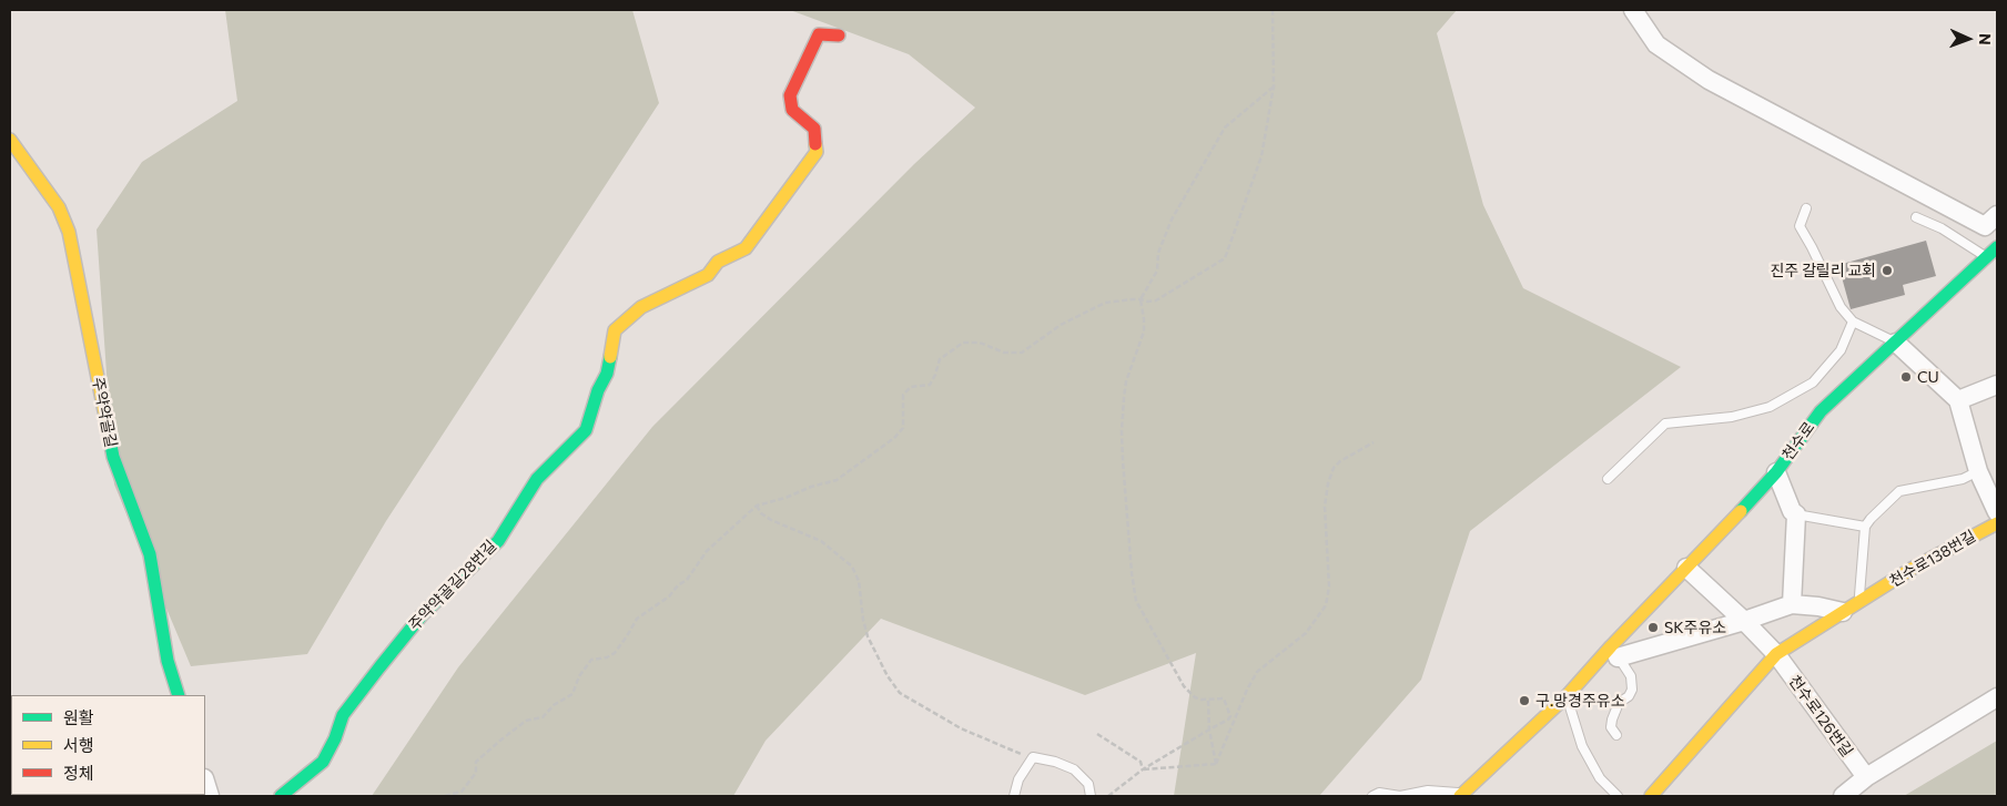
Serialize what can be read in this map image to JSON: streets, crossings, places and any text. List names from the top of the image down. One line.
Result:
{"streets":{"street":["주약약골길","천수로","천수로138번길","주약약골길28번길","천수로126번길"]},"crossings":[["천수로","천수로126번길"]],"places":["진주 갈릴리 교회","CU","SK주유소","구.망경주유소"],"legend":["원활","서행","정체"],"north":"right"}
